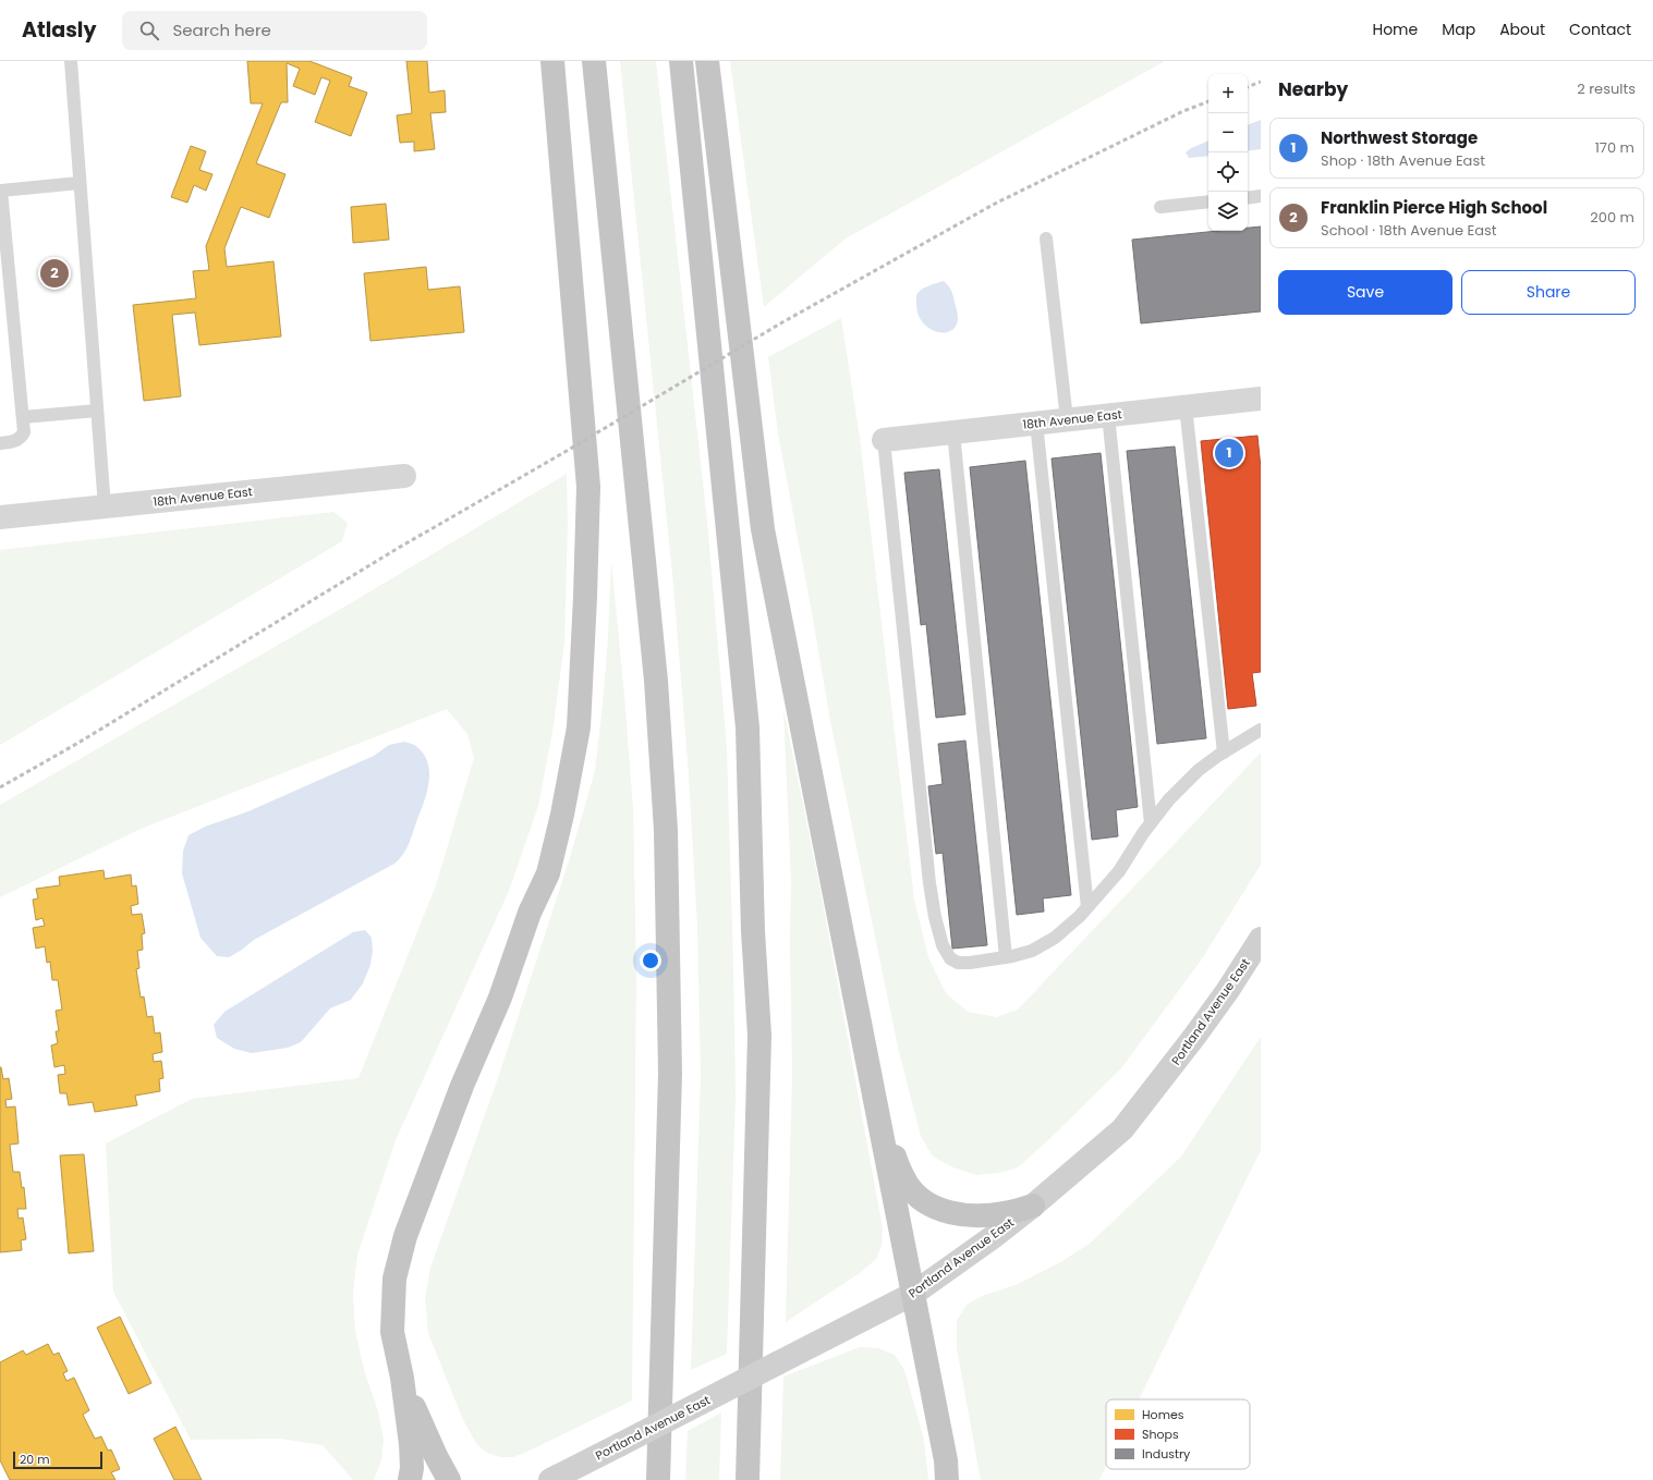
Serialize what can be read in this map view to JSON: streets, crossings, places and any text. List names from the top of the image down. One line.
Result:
{"streets":{"main road":["Portland Avenue East"],"street":["18th Avenue East"]},"legend":["Homes","Shops","Industry"],"scale_bar":"20 m","page":{"header":"Atlasly","search":"Search here","nav":["Home","Map","About","Contact"],"heading":["Nearby","2 results"],"map_buttons":["+","−"],"list":[{"mark":"1","name":"Northwest Storage","note":"Shop · 18th Avenue East","value":"170 m"},{"mark":"2","name":"Franklin Pierce High School","note":"School · 18th Avenue East","value":"200 m"}],"pins":["2","1"],"buttons":["Save","Share"],"scale":"20 m"}}
